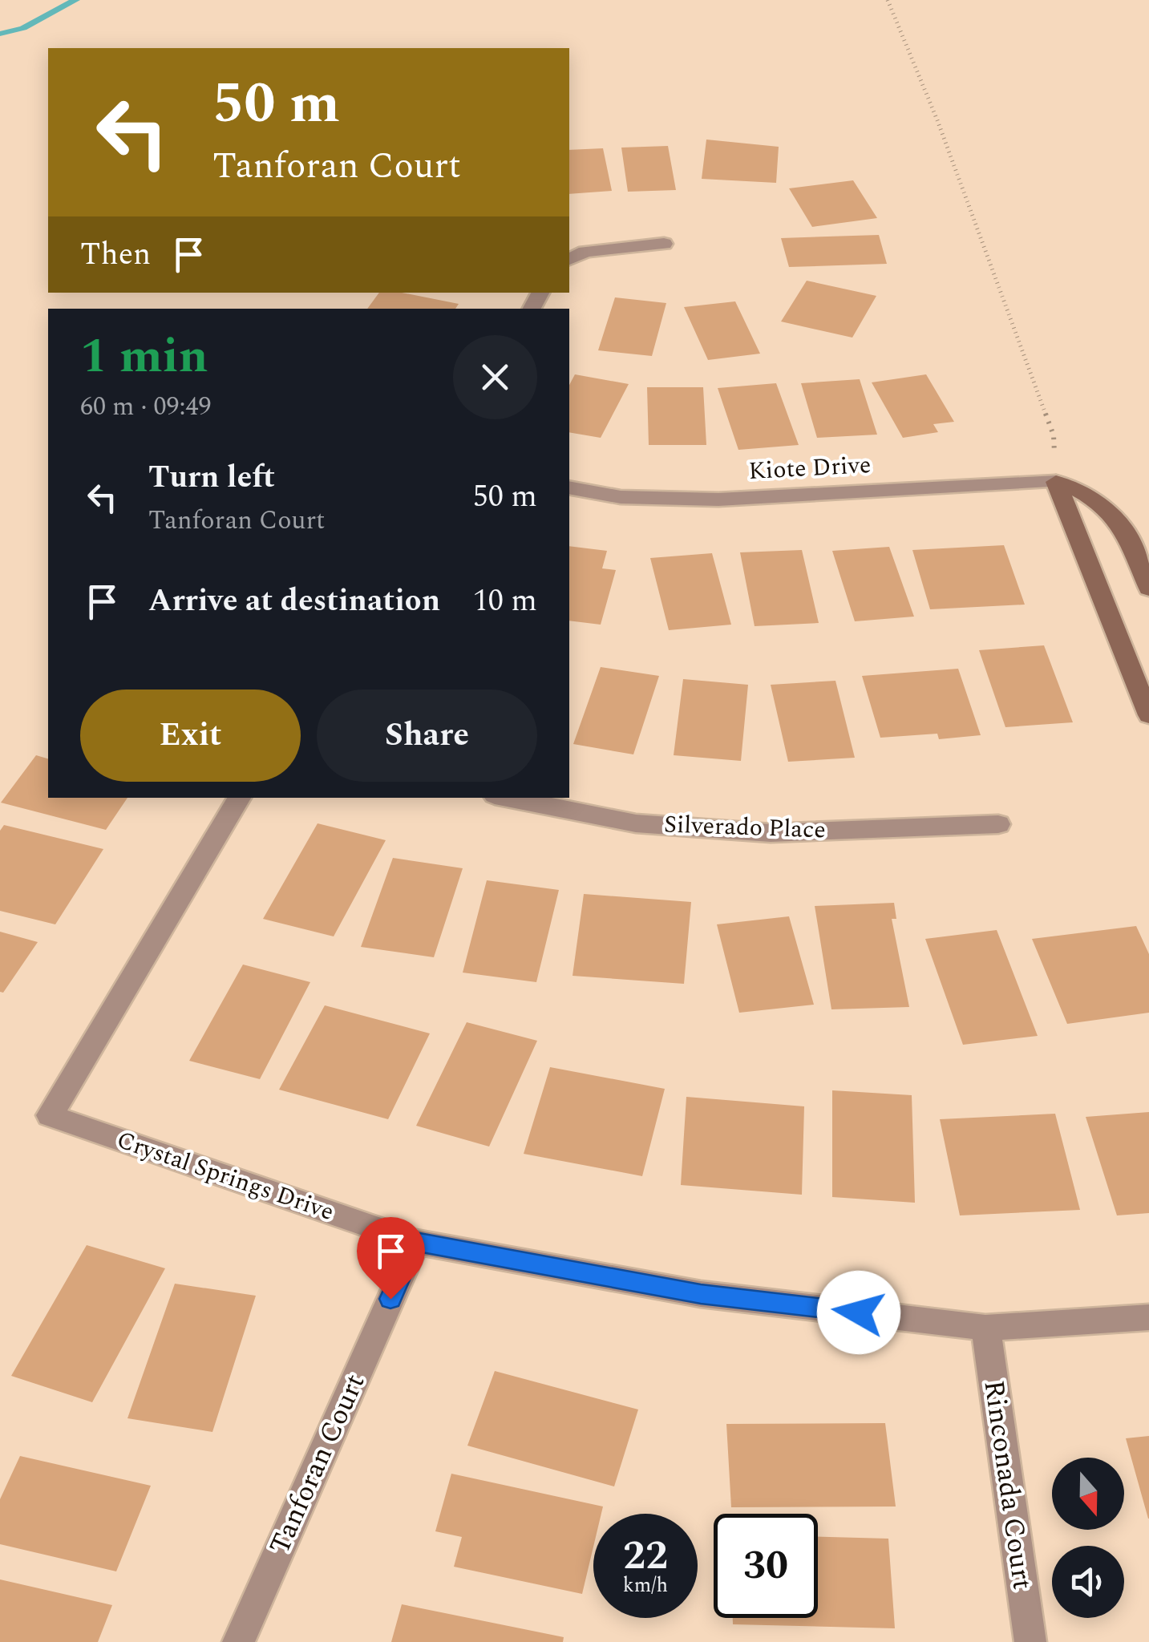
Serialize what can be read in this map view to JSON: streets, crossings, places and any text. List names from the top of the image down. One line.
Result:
{"streets":{"street":["Kiote Drive","Silverado Place","Crystal Springs Drive","Tanforan Court","Rinconada Court"]},"crossings":[["Crystal Springs Drive","Tanforan Court"],["Crystal Springs Drive","Rinconada Court"]],"north":"bottom","page":{"turn":["50 m","Tanforan Court"],"then":"Then","heading":["1 min","60 m · 09:49"],"list":[{"name":"Turn left","note":"Tanforan Court","value":"50 m"},{"name":"Arrive at destination","value":"10 m"}],"buttons":["Exit","Share"],"speed":"22 km/h","limit":"30"}}
